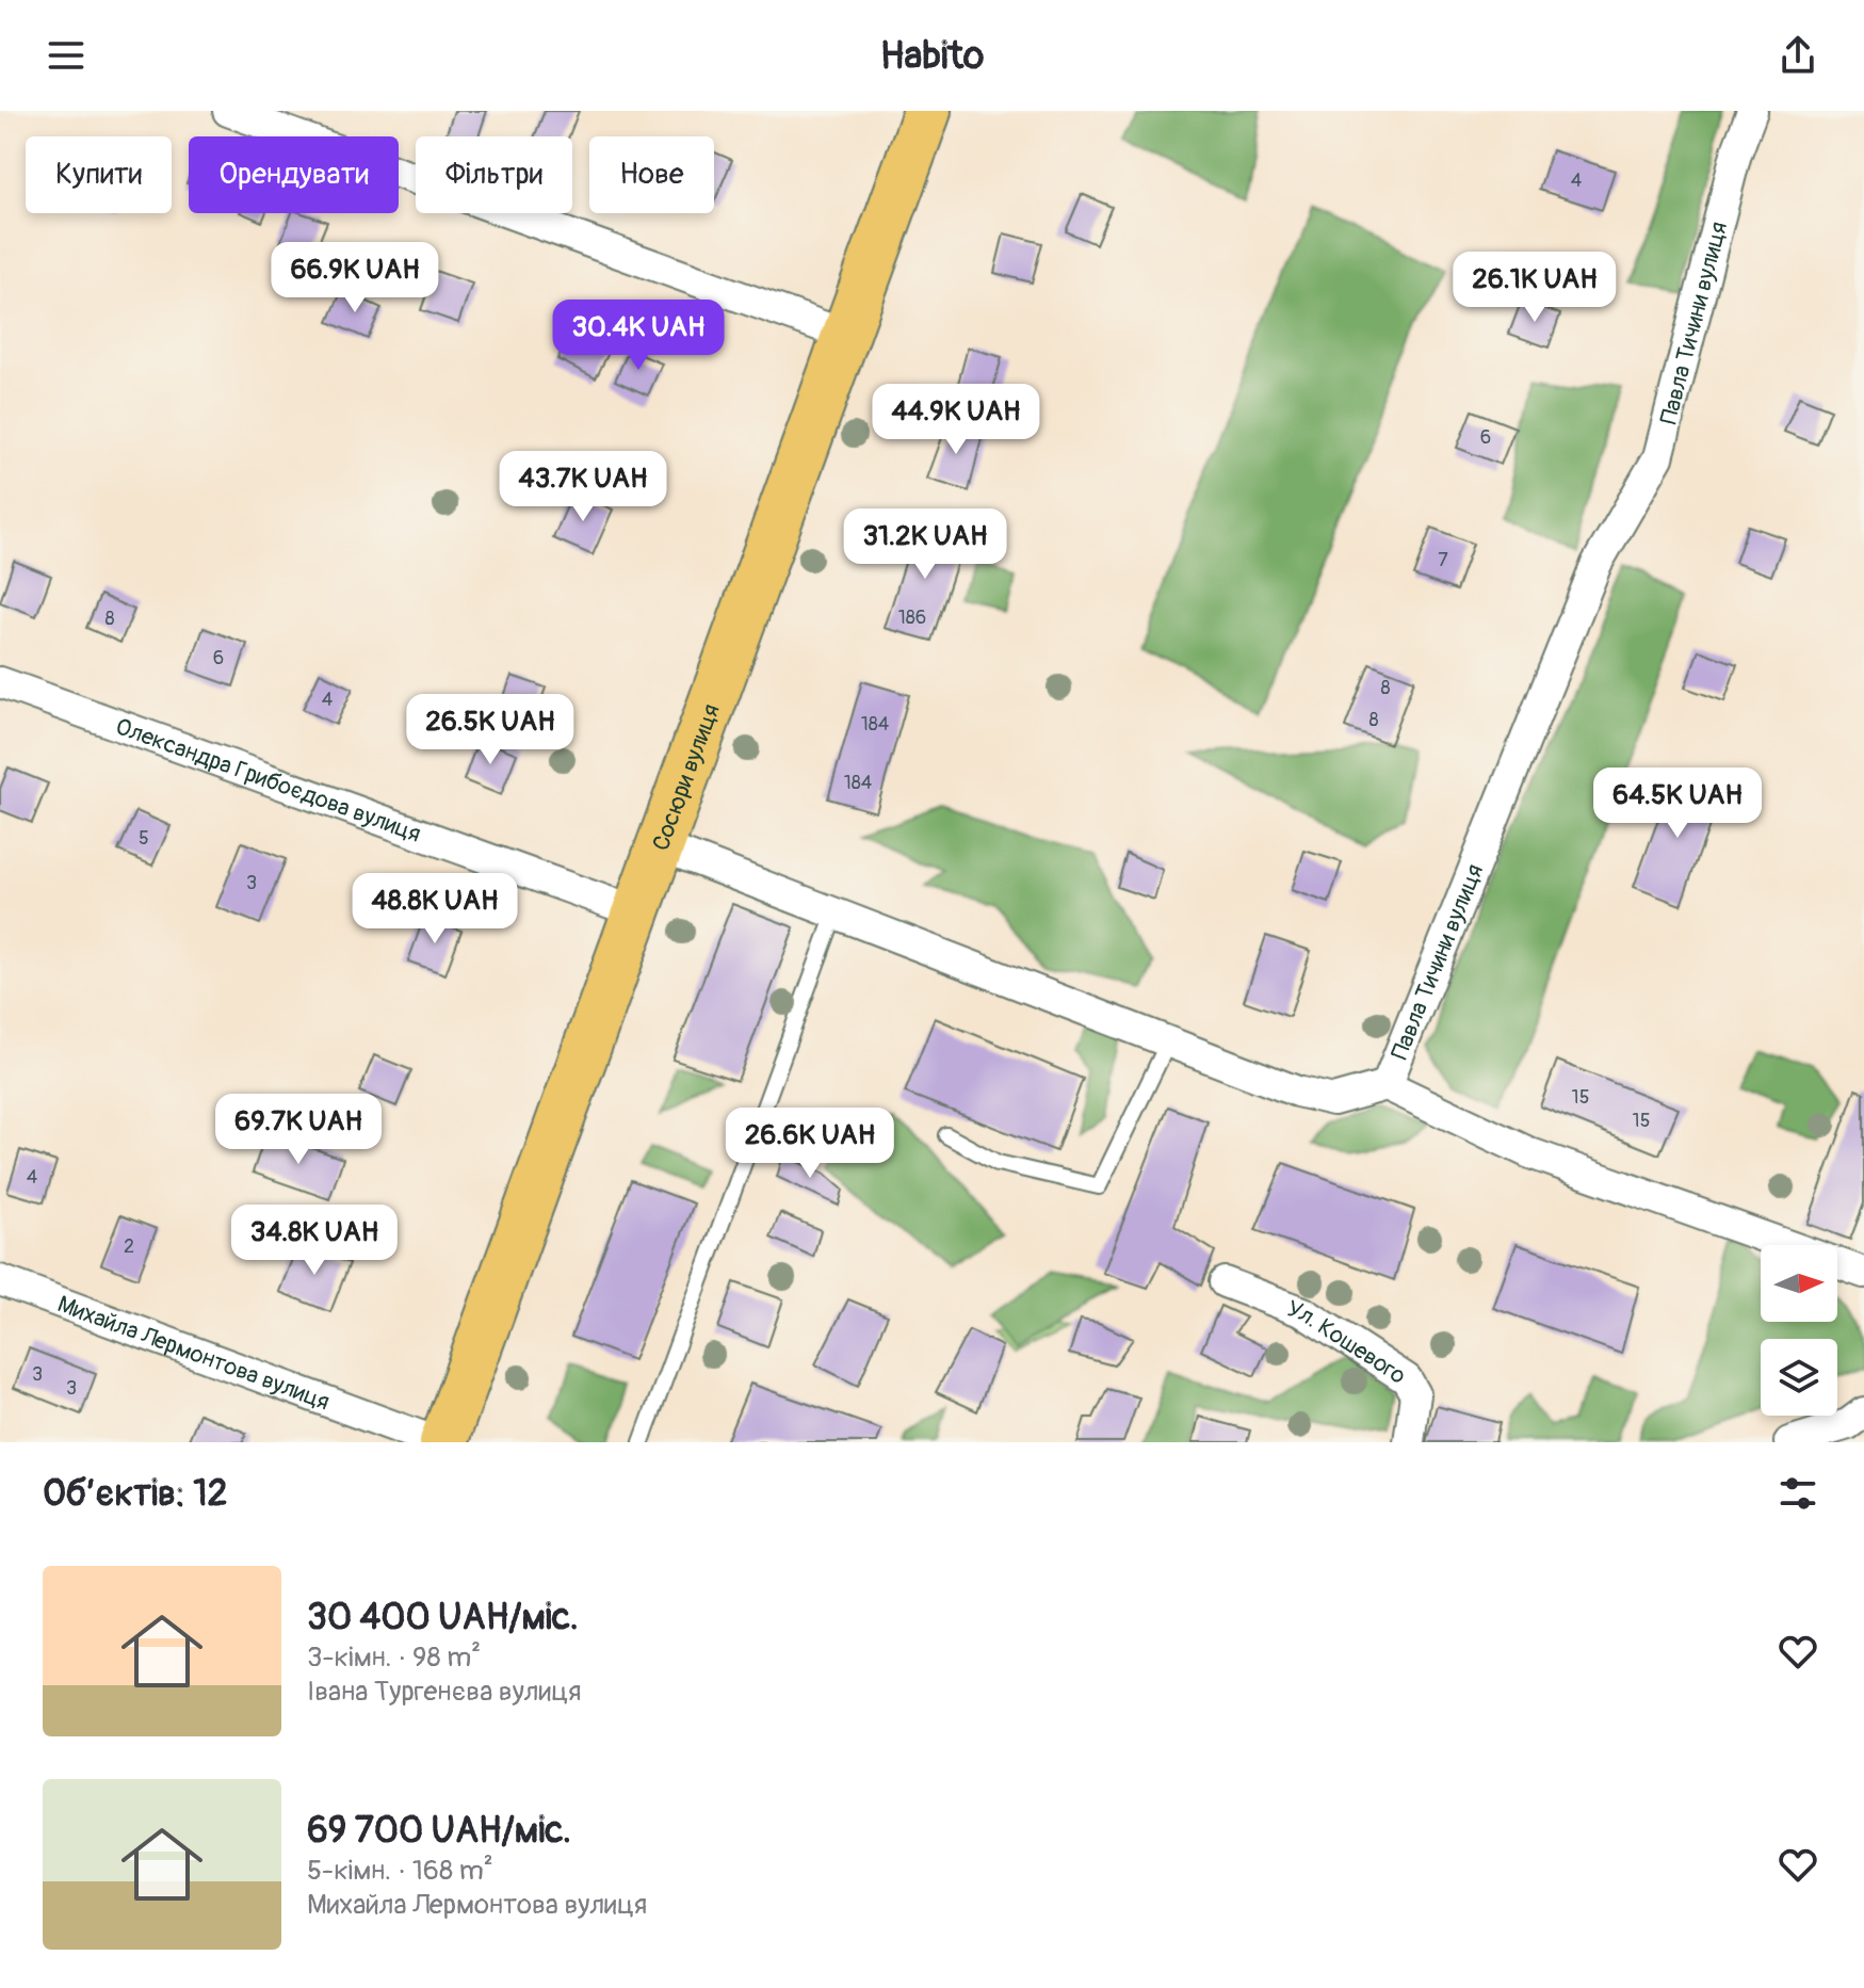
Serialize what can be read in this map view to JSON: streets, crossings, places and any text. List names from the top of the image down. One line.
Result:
{"streets":{"main road":["Сосюри вулиця"],"street":["Павла Тичини вулиця","Олександра Грибоєдова вулиця","Ул. Кошевого","Михайла Лермонтова вулиця"]},"crossings":[["Павла Тичини вулиця","Сосюри вулиця"],["Сосюри вулиця","Олександра Грибоєдова вулиця"]],"house_numbers":["4","6","7","186","8","6","8","4","8","184","184","5","3","15","15","4","2","3","3"],"north":"right","page":{"header":"Habito","chip":["Купити","Орендувати","Фільтри","Нове"],"price":["66.9K UAH","26.1K UAH","30.4K UAH","44.9K UAH","43.7K UAH","31.2K UAH","26.5K UAH","64.5K UAH","48.8K UAH","69.7K UAH","26.6K UAH","34.8K UAH"],"heading":"Об’єктів: 12","list":[{"name":"30 400 UAH/міс.","note":"3-кімн. · 98 m² · Івана Тургенєва вулиця"},{"name":"69 700 UAH/міс.","note":"5-кімн. · 168 m² · Михайла Лермонтова вулиця"}]}}
